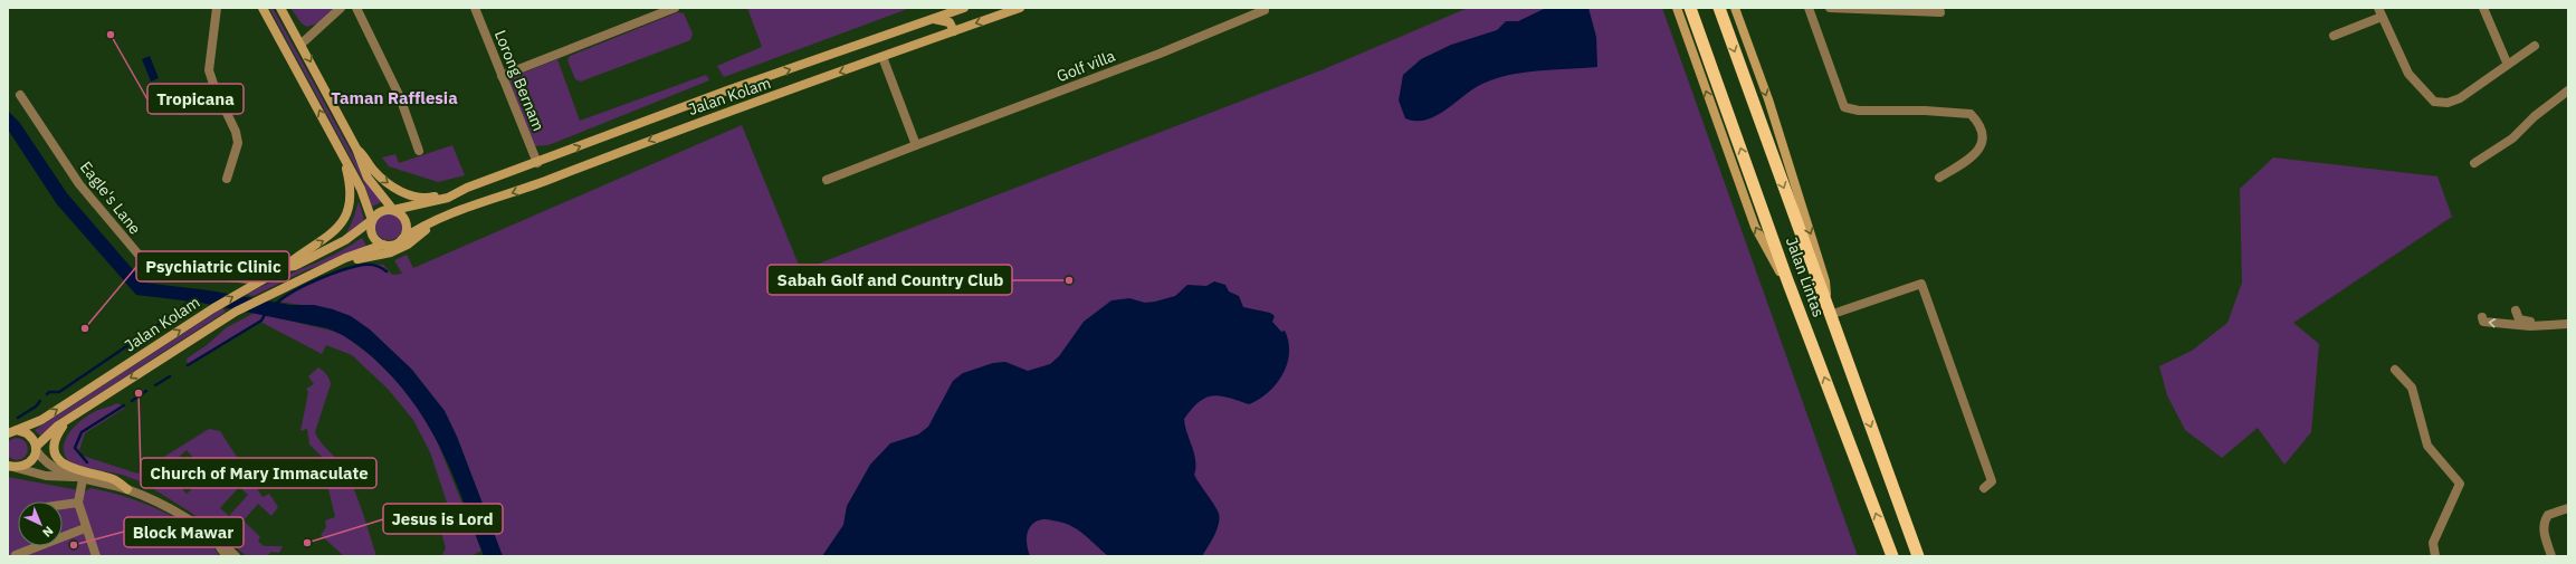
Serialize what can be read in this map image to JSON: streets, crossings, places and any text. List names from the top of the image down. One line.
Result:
{"streets":{"highway":["Jalan Lintas"],"main road":["Jalan Kolam"],"street":["Golf villa","Lorong Bernam","Eagle's Lane"]},"crossings":[["Lorong Bernam","Jalan Kolam"],["Jalan Kolam","Eagle's Lane"]],"districts":["Taman Rafflesia"],"places":["Tropicana","Sabah Golf and Country Club","Psychiatric Clinic","Church of Mary Immaculate","Jesus is Lord","Block Mawar"],"north":"bottom right"}
